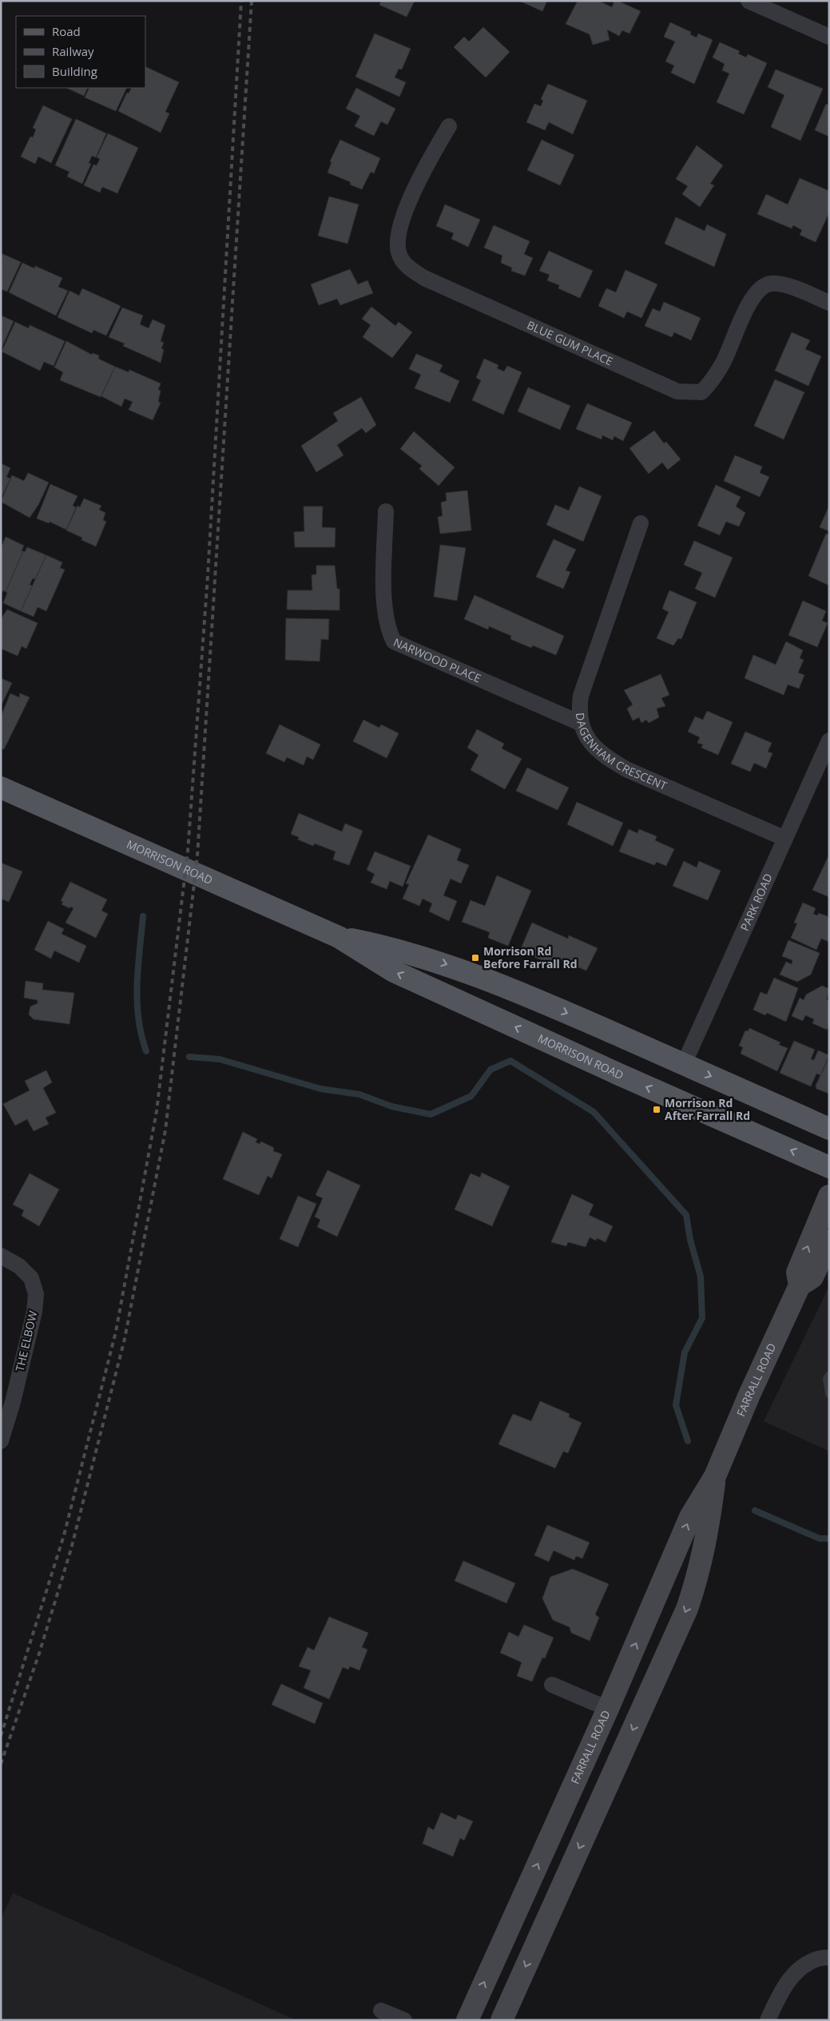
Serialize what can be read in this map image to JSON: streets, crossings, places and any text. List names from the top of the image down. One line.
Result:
{"streets":{"main road":["MORRISON ROAD","FARRALL ROAD"],"street":["BLUE GUM PLACE","NARWOOD PLACE","DAGENHAM CRESCENT","PARK ROAD","THE ELBOW"]},"crossings":[["NARWOOD PLACE","DAGENHAM CRESCENT"],["DAGENHAM CRESCENT","PARK ROAD"],["MORRISON ROAD","PARK ROAD"]],"places":{"transit":["Morrison Rd Before Farrall Rd","Morrison Rd After Farrall Rd"]},"legend":["Road","Railway","Building"]}
